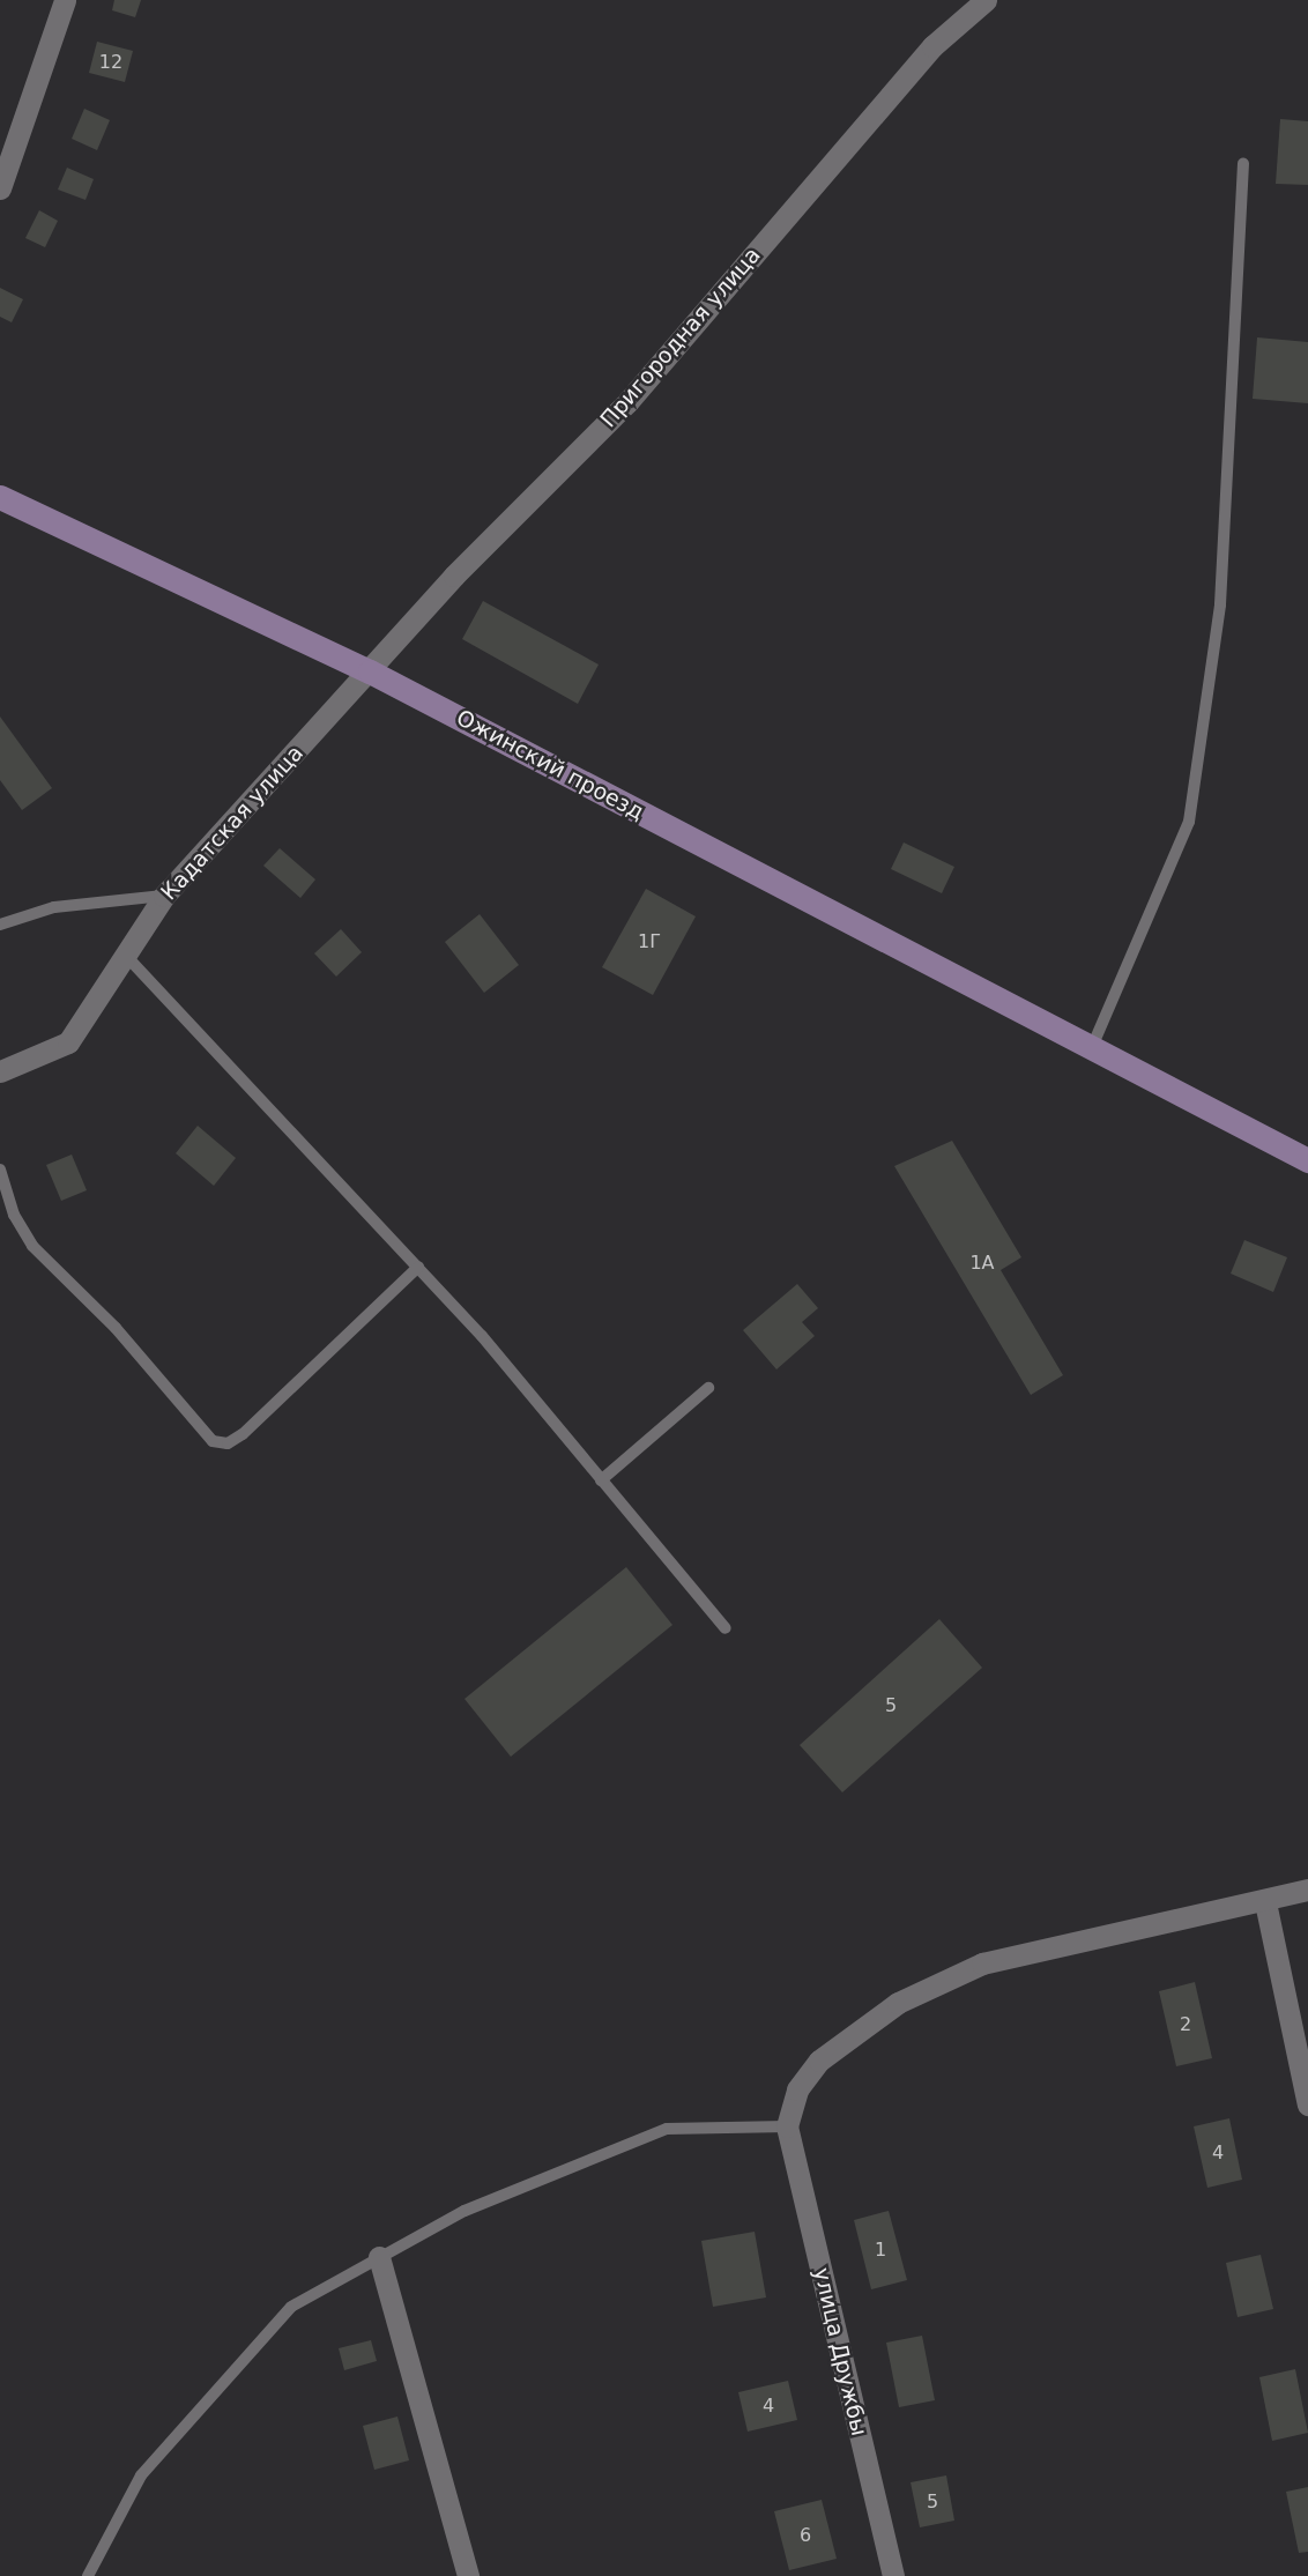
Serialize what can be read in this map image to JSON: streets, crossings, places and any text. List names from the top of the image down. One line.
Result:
{"streets":{"main road":["Ожинский проезд"],"street":["Пригородная улица","Кадатская улица","улица Дружбы"]},"crossings":[["Пригородная улица","Ожинский проезд"],["Пригородная улица","Кадатская улица"],["Ожинский проезд","Кадатская улица"]],"house_numbers":["12","1Г","1А","5","2","4","1","4","5","6"]}
